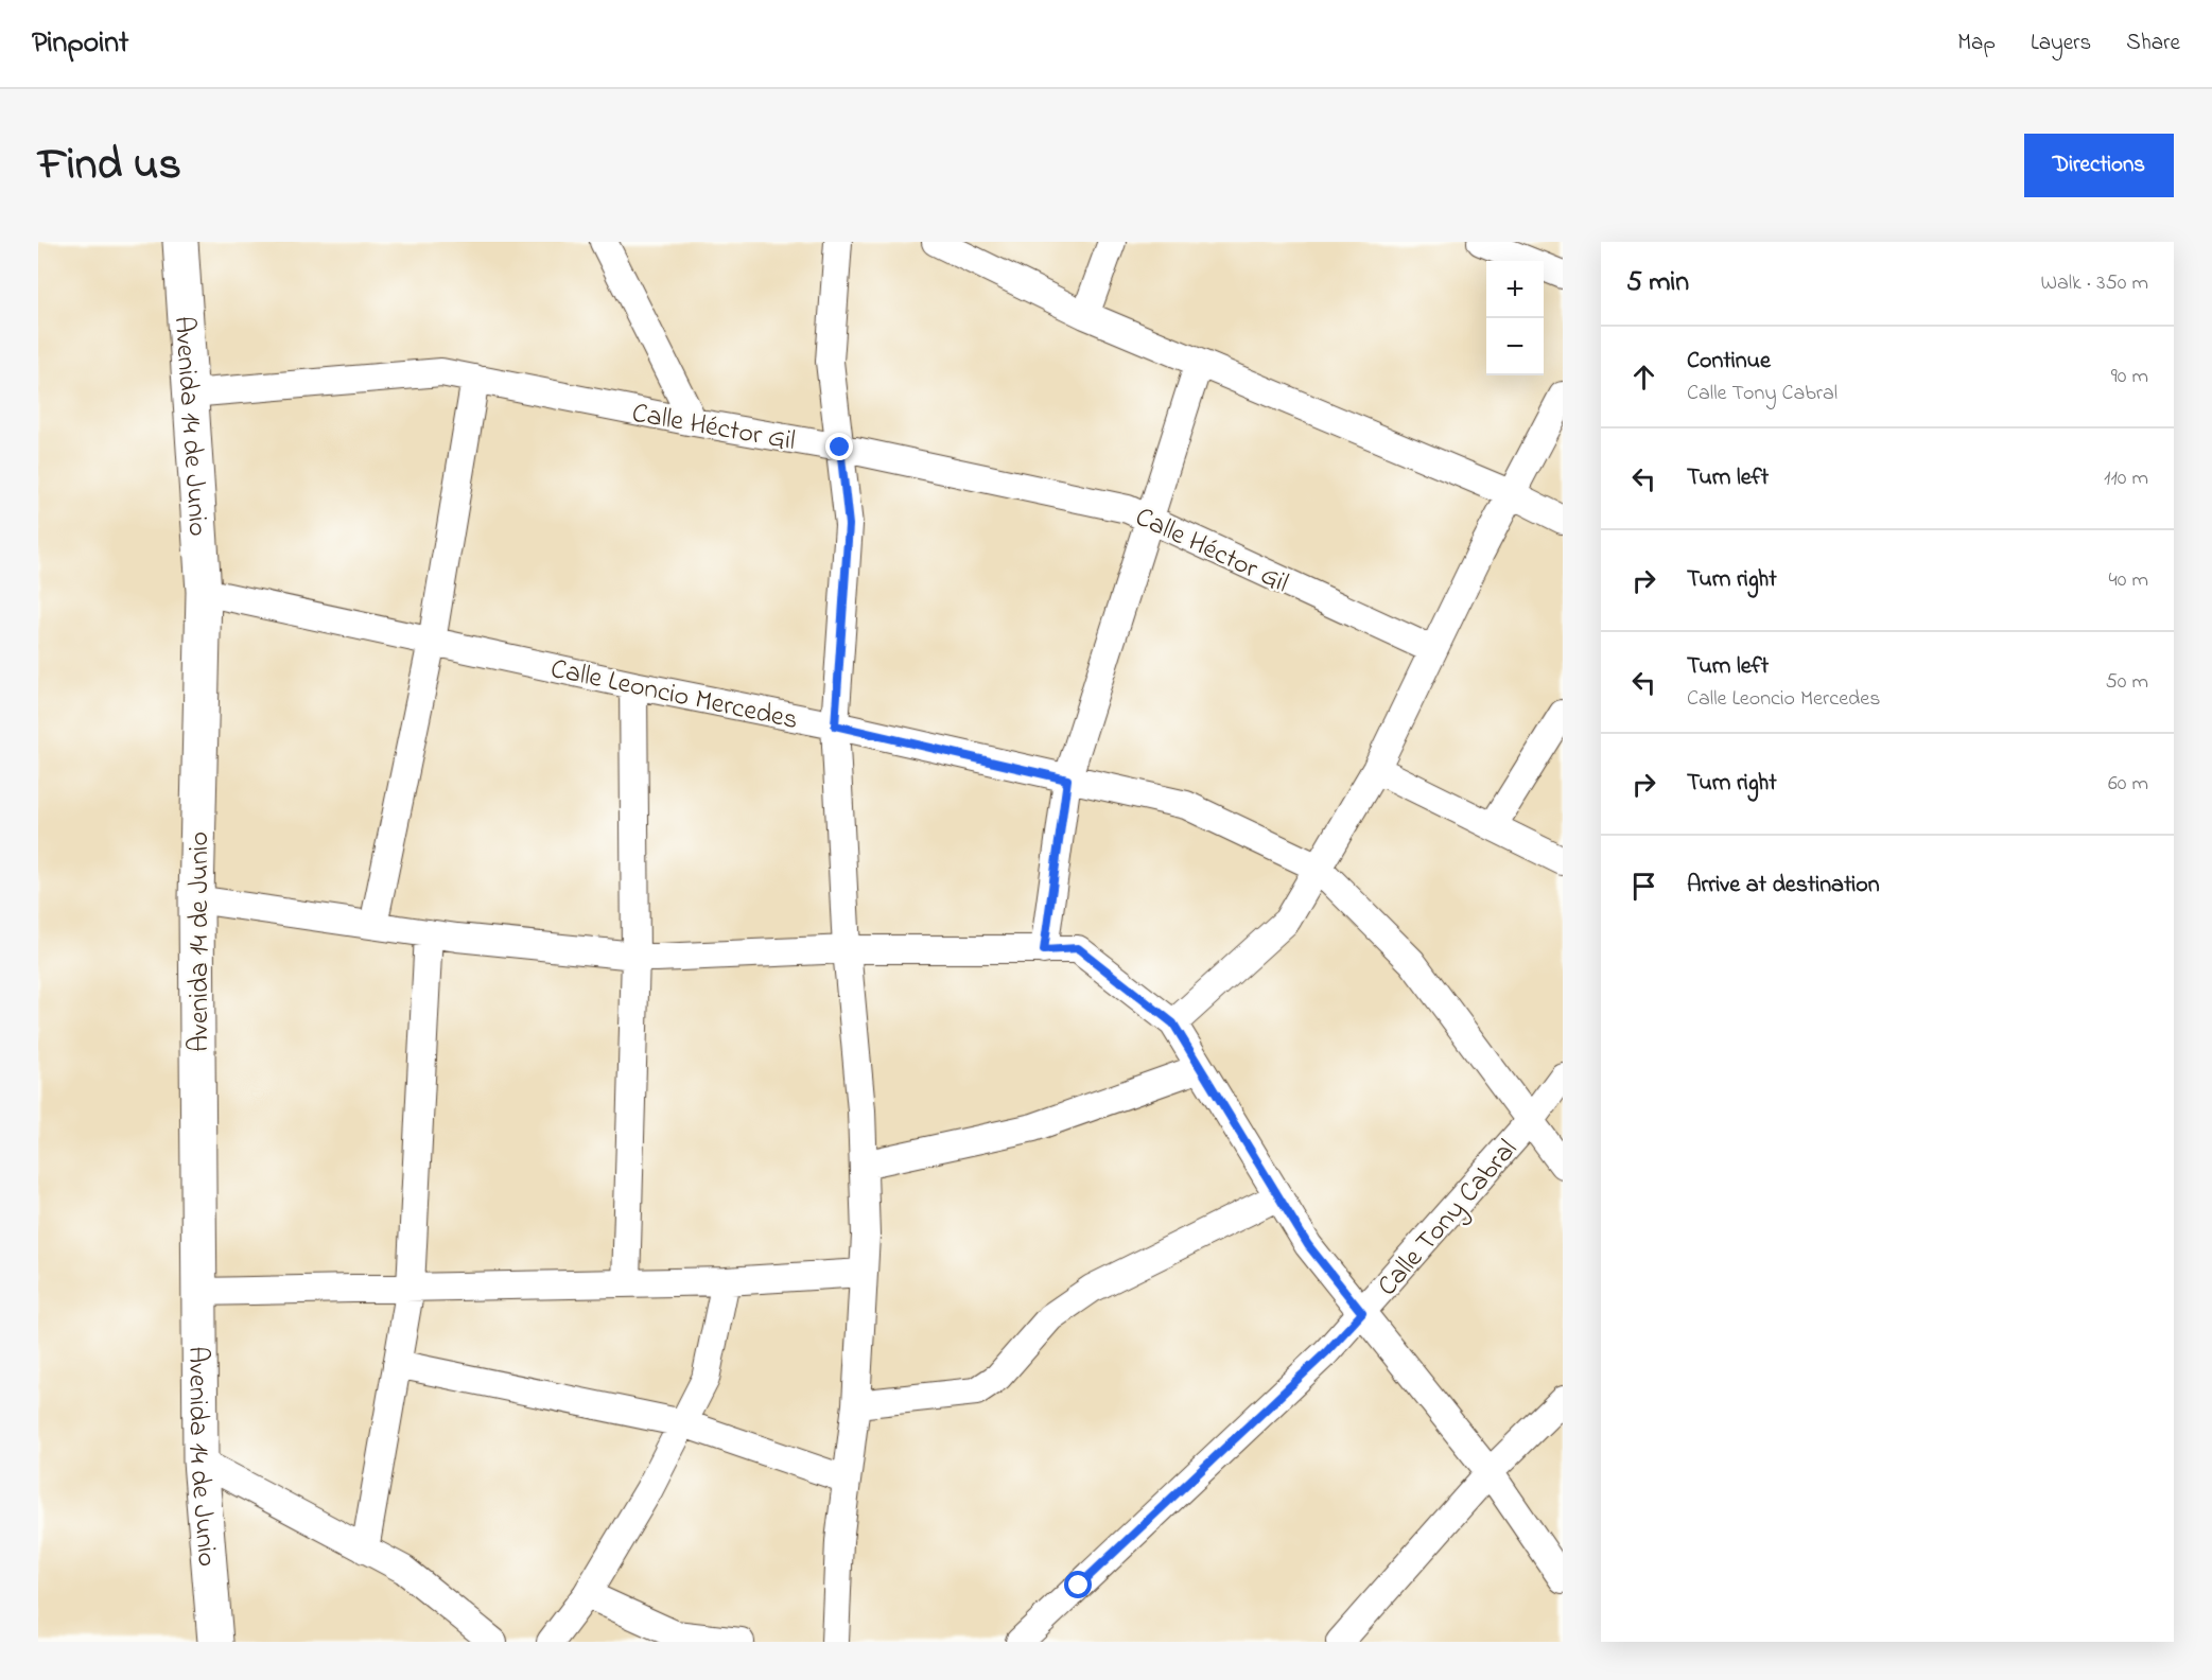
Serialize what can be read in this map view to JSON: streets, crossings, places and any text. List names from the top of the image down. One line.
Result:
{"streets":{"street":["Calle Héctor Gil","Avenida 14 de Junio","Calle Leoncio Mercedes","Calle Tony Cabral"]},"crossings":[["Calle Héctor Gil","Avenida 14 de Junio"],["Avenida 14 de Junio","Calle Leoncio Mercedes"],["Calle Leoncio Mercedes","Calle Tony Cabral"]],"page":{"header":"Pinpoint","nav":["Map","Layers","Share"],"title":"Find us","buttons":"Directions","heading":["5 min","Walk · 350 m"],"map_buttons":["+","−"],"list":[["Continue","Calle Tony Cabral","90 m"],["Turn left","110 m"],["Turn right","40 m"],["Turn left","Calle Leoncio Mercedes","50 m"],["Turn right","60 m"],"Arrive at destination"]}}
